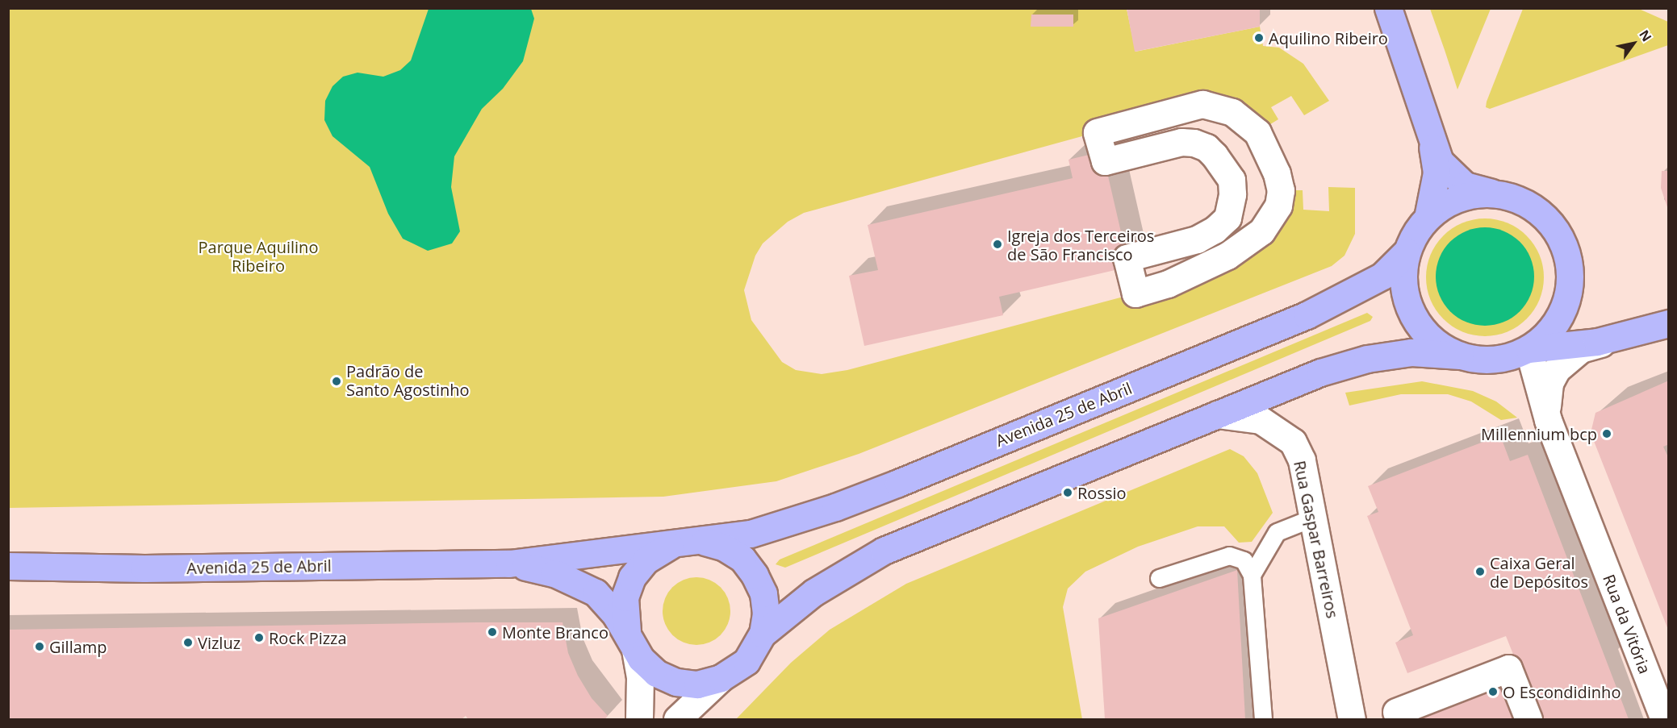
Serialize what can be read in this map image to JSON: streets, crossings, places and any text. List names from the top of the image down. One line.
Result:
{"streets":{"main road":["Avenida 25 de Abril"],"street":["Rua Gaspar Barreiros","Rua da Vitória"]},"crossings":[["Avenida 25 de Abril","Rua Gaspar Barreiros"],["Avenida 25 de Abril","Rua da Vitória"]],"parks":["Parque Aquilino Ribeiro"],"places":["Aquilino Ribeiro","Igreja dos Terceiros de São Francisco","Padrão de Santo Agostinho","Millennium bcp","Rossio","Caixa Geral de Depósitos","Monte Branco","Rock Pizza","Vizluz","Gillamp","O Escondidinho"],"north":"top right"}
